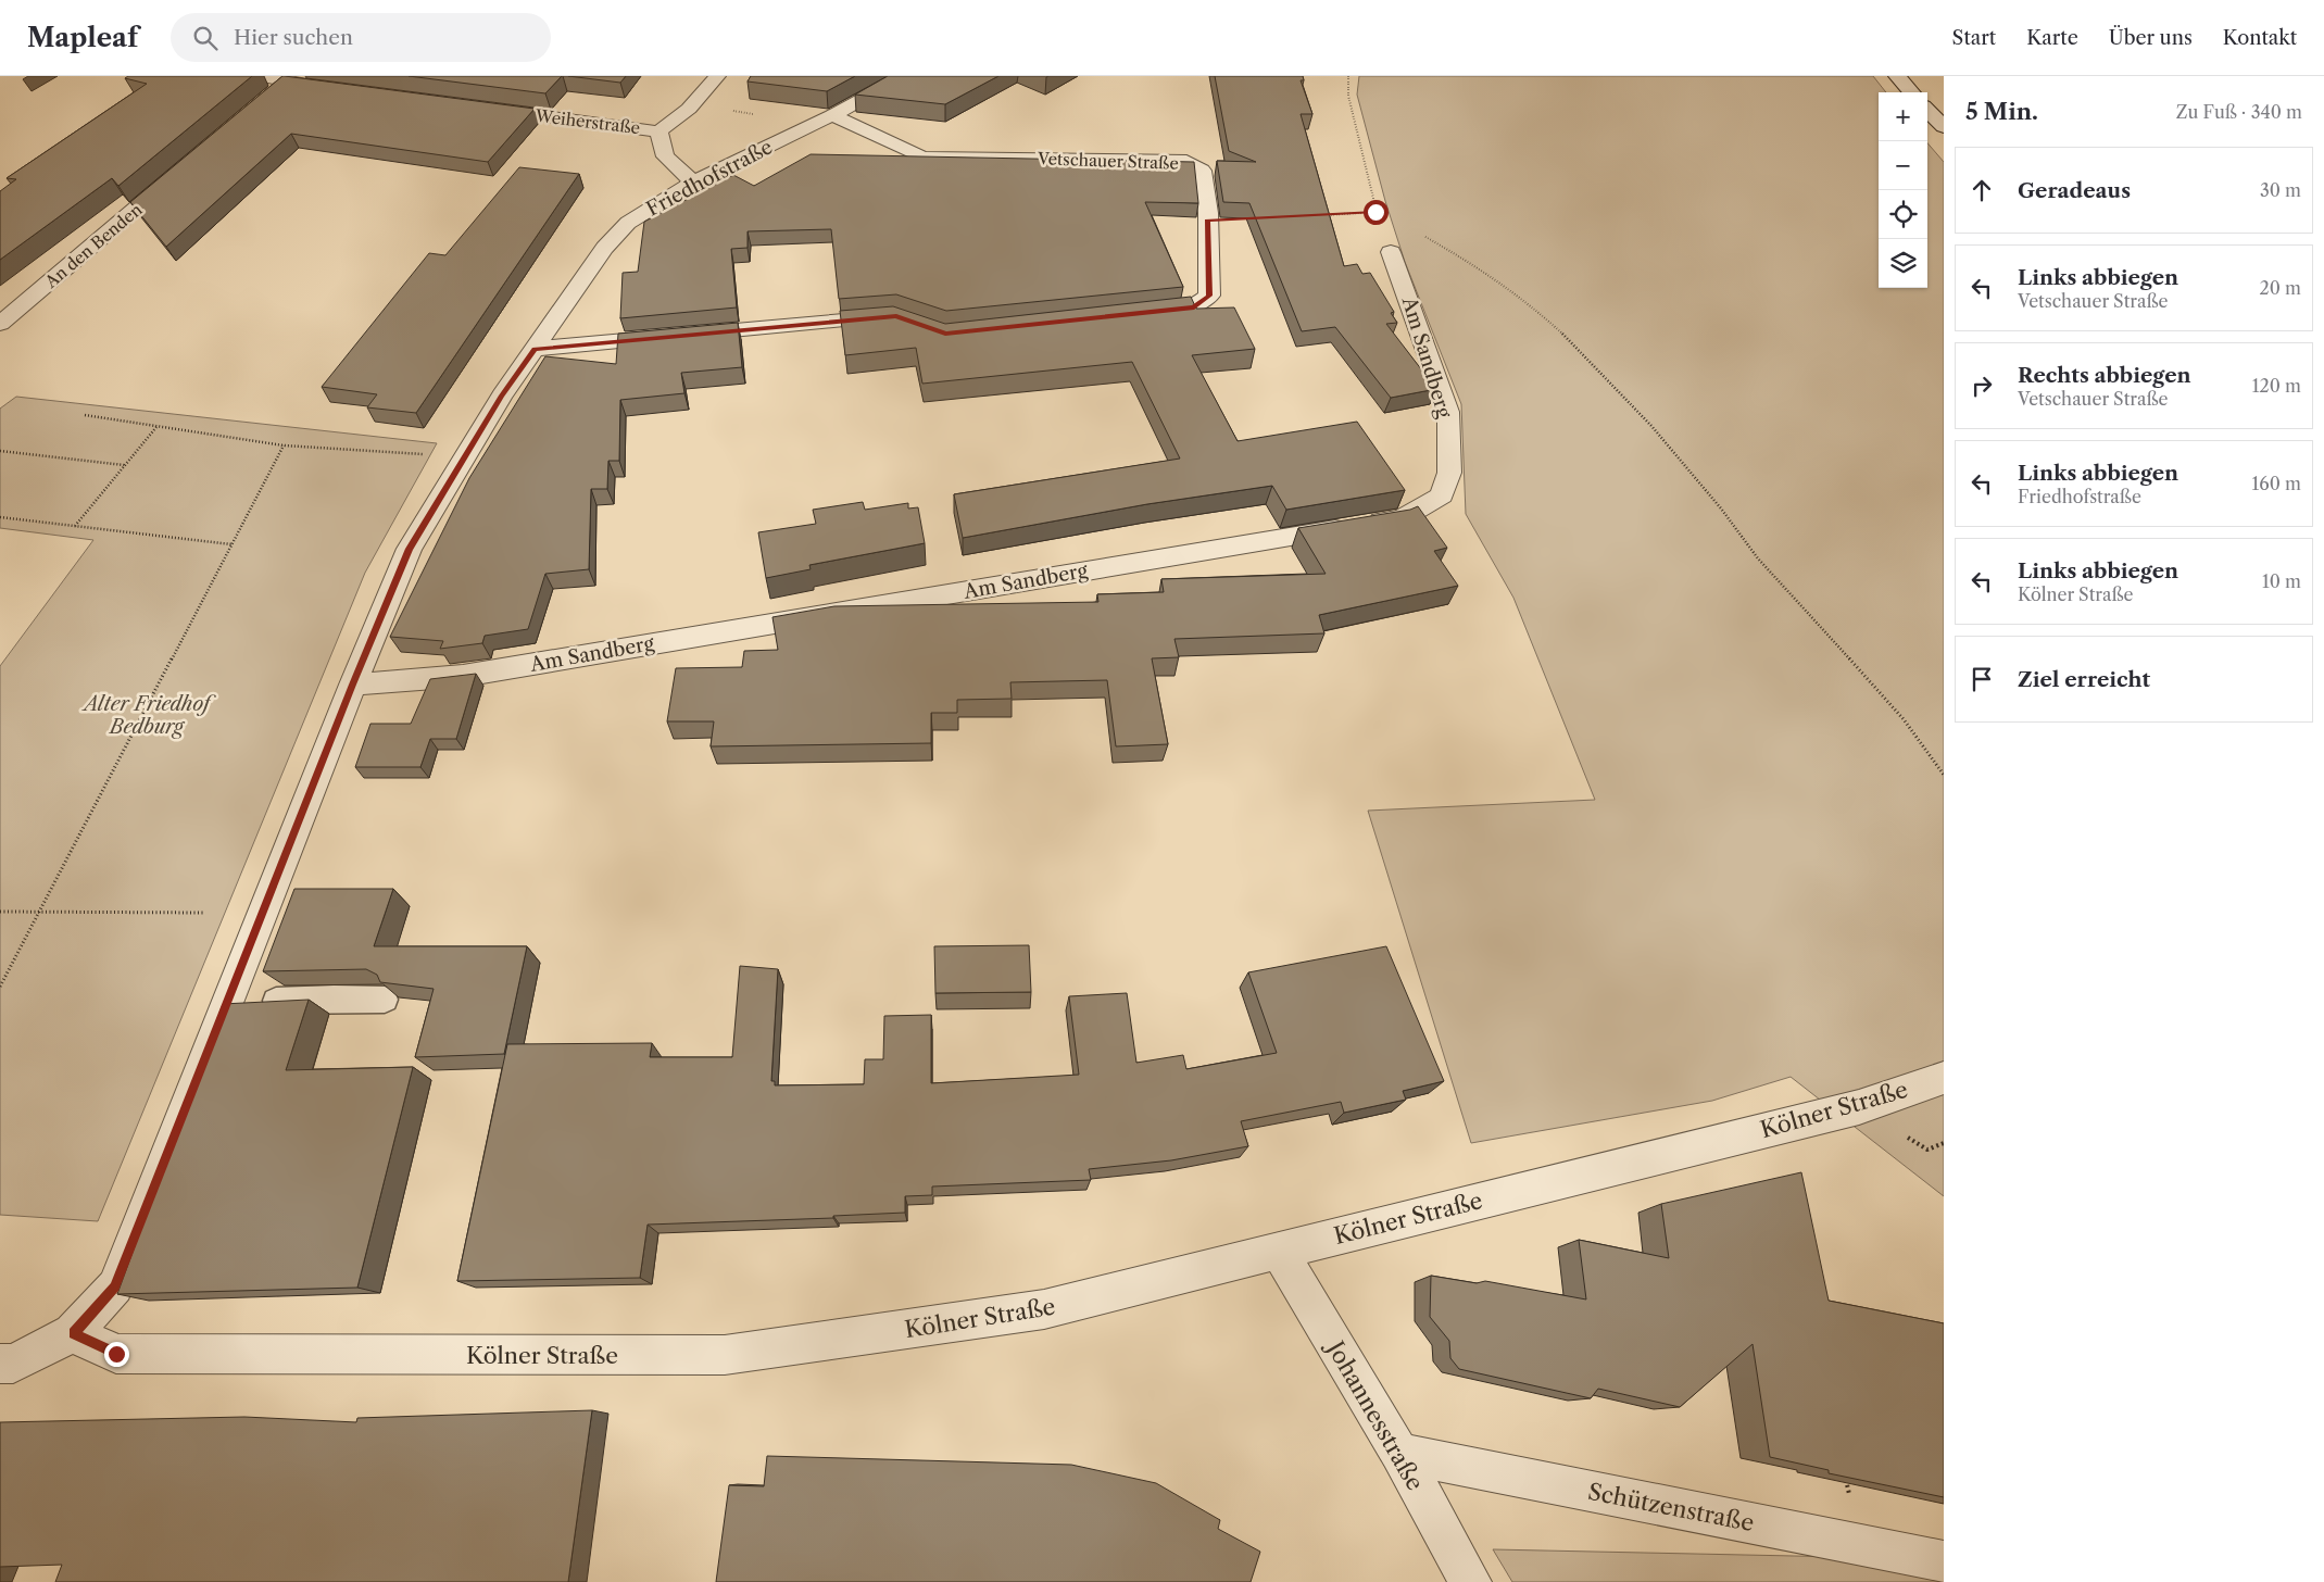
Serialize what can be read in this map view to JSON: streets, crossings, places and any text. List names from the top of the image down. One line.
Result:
{"streets":{"street":["Weiherstraße","Vetschauer Straße","Friedhofstraße","An den Benden","Am Sandberg","Kölner Straße","Johannesstraße","Schützenstraße"]},"crossings":[["Weiherstraße","Friedhofstraße"],["Vetschauer Straße","Friedhofstraße"],["Friedhofstraße","Am Sandberg"],["Friedhofstraße","Kölner Straße"],["Kölner Straße","Johannesstraße"],["Johannesstraße","Schützenstraße"]],"parks":["Alter Friedhof Bedburg"],"page":{"header":"Mapleaf","search":"Hier suchen","nav":["Start","Karte","Über uns","Kontakt"],"heading":["5 Min.","Zu Fuß · 340 m"],"map_buttons":["+","−"],"list":[["Geradeaus","30 m"],["Links abbiegen","Vetschauer Straße","20 m"],["Rechts abbiegen","Vetschauer Straße","120 m"],["Links abbiegen","Friedhofstraße","160 m"],["Links abbiegen","Kölner Straße","10 m"],"Ziel erreicht"]}}
